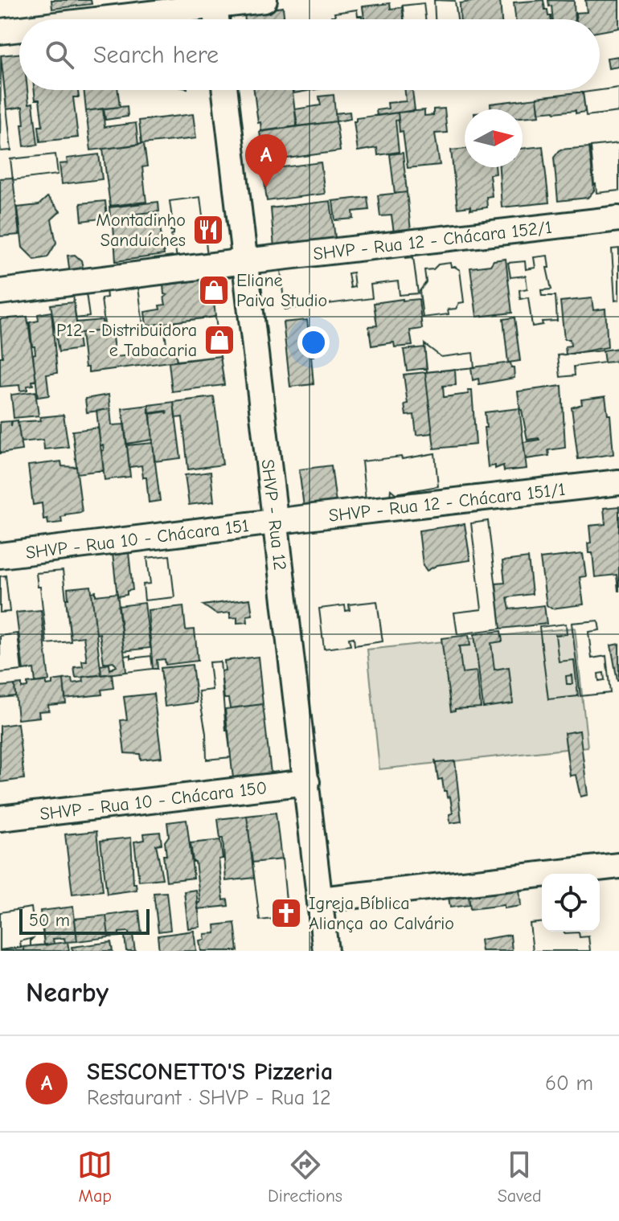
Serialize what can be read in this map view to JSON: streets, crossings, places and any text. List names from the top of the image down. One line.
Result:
{"streets":{"street":["SHVP - Rua 12 - Chácara 152/1","SHVP - Rua 12 - Chácara 151/1","SHVP - Rua 12","SHVP - Rua 10 - Chácara 151","SHVP - Rua 10 - Chácara 150"]},"crossings":[["SHVP - Rua 12 - Chácara 152/1","SHVP - Rua 12"],["SHVP - Rua 12 - Chácara 151/1","SHVP - Rua 12"],["SHVP - Rua 12 - Chácara 151/1","SHVP - Rua 10 - Chácara 151"],["SHVP - Rua 12","SHVP - Rua 10 - Chácara 151"],["SHVP - Rua 12","SHVP - Rua 10 - Chácara 150"]],"places":{"restaurant":["Montadinho Sanduíches"],"shop":["Eliane Paiva Studio","P12 - Distribuidora e Tabacaria"],"church":["Igreja Bíblica Aliança ao Calvário"]},"scale_bar":"50 m","north":"right","page":{"search":"Search here","pins":"A","scale":"50 m","heading":"Nearby","list":[{"mark":"A","name":"SESCONETTO'S Pizzeria","note":"Restaurant · SHVP - Rua 12","value":"60 m"}],"nav":["Map","Directions","Saved"]}}
